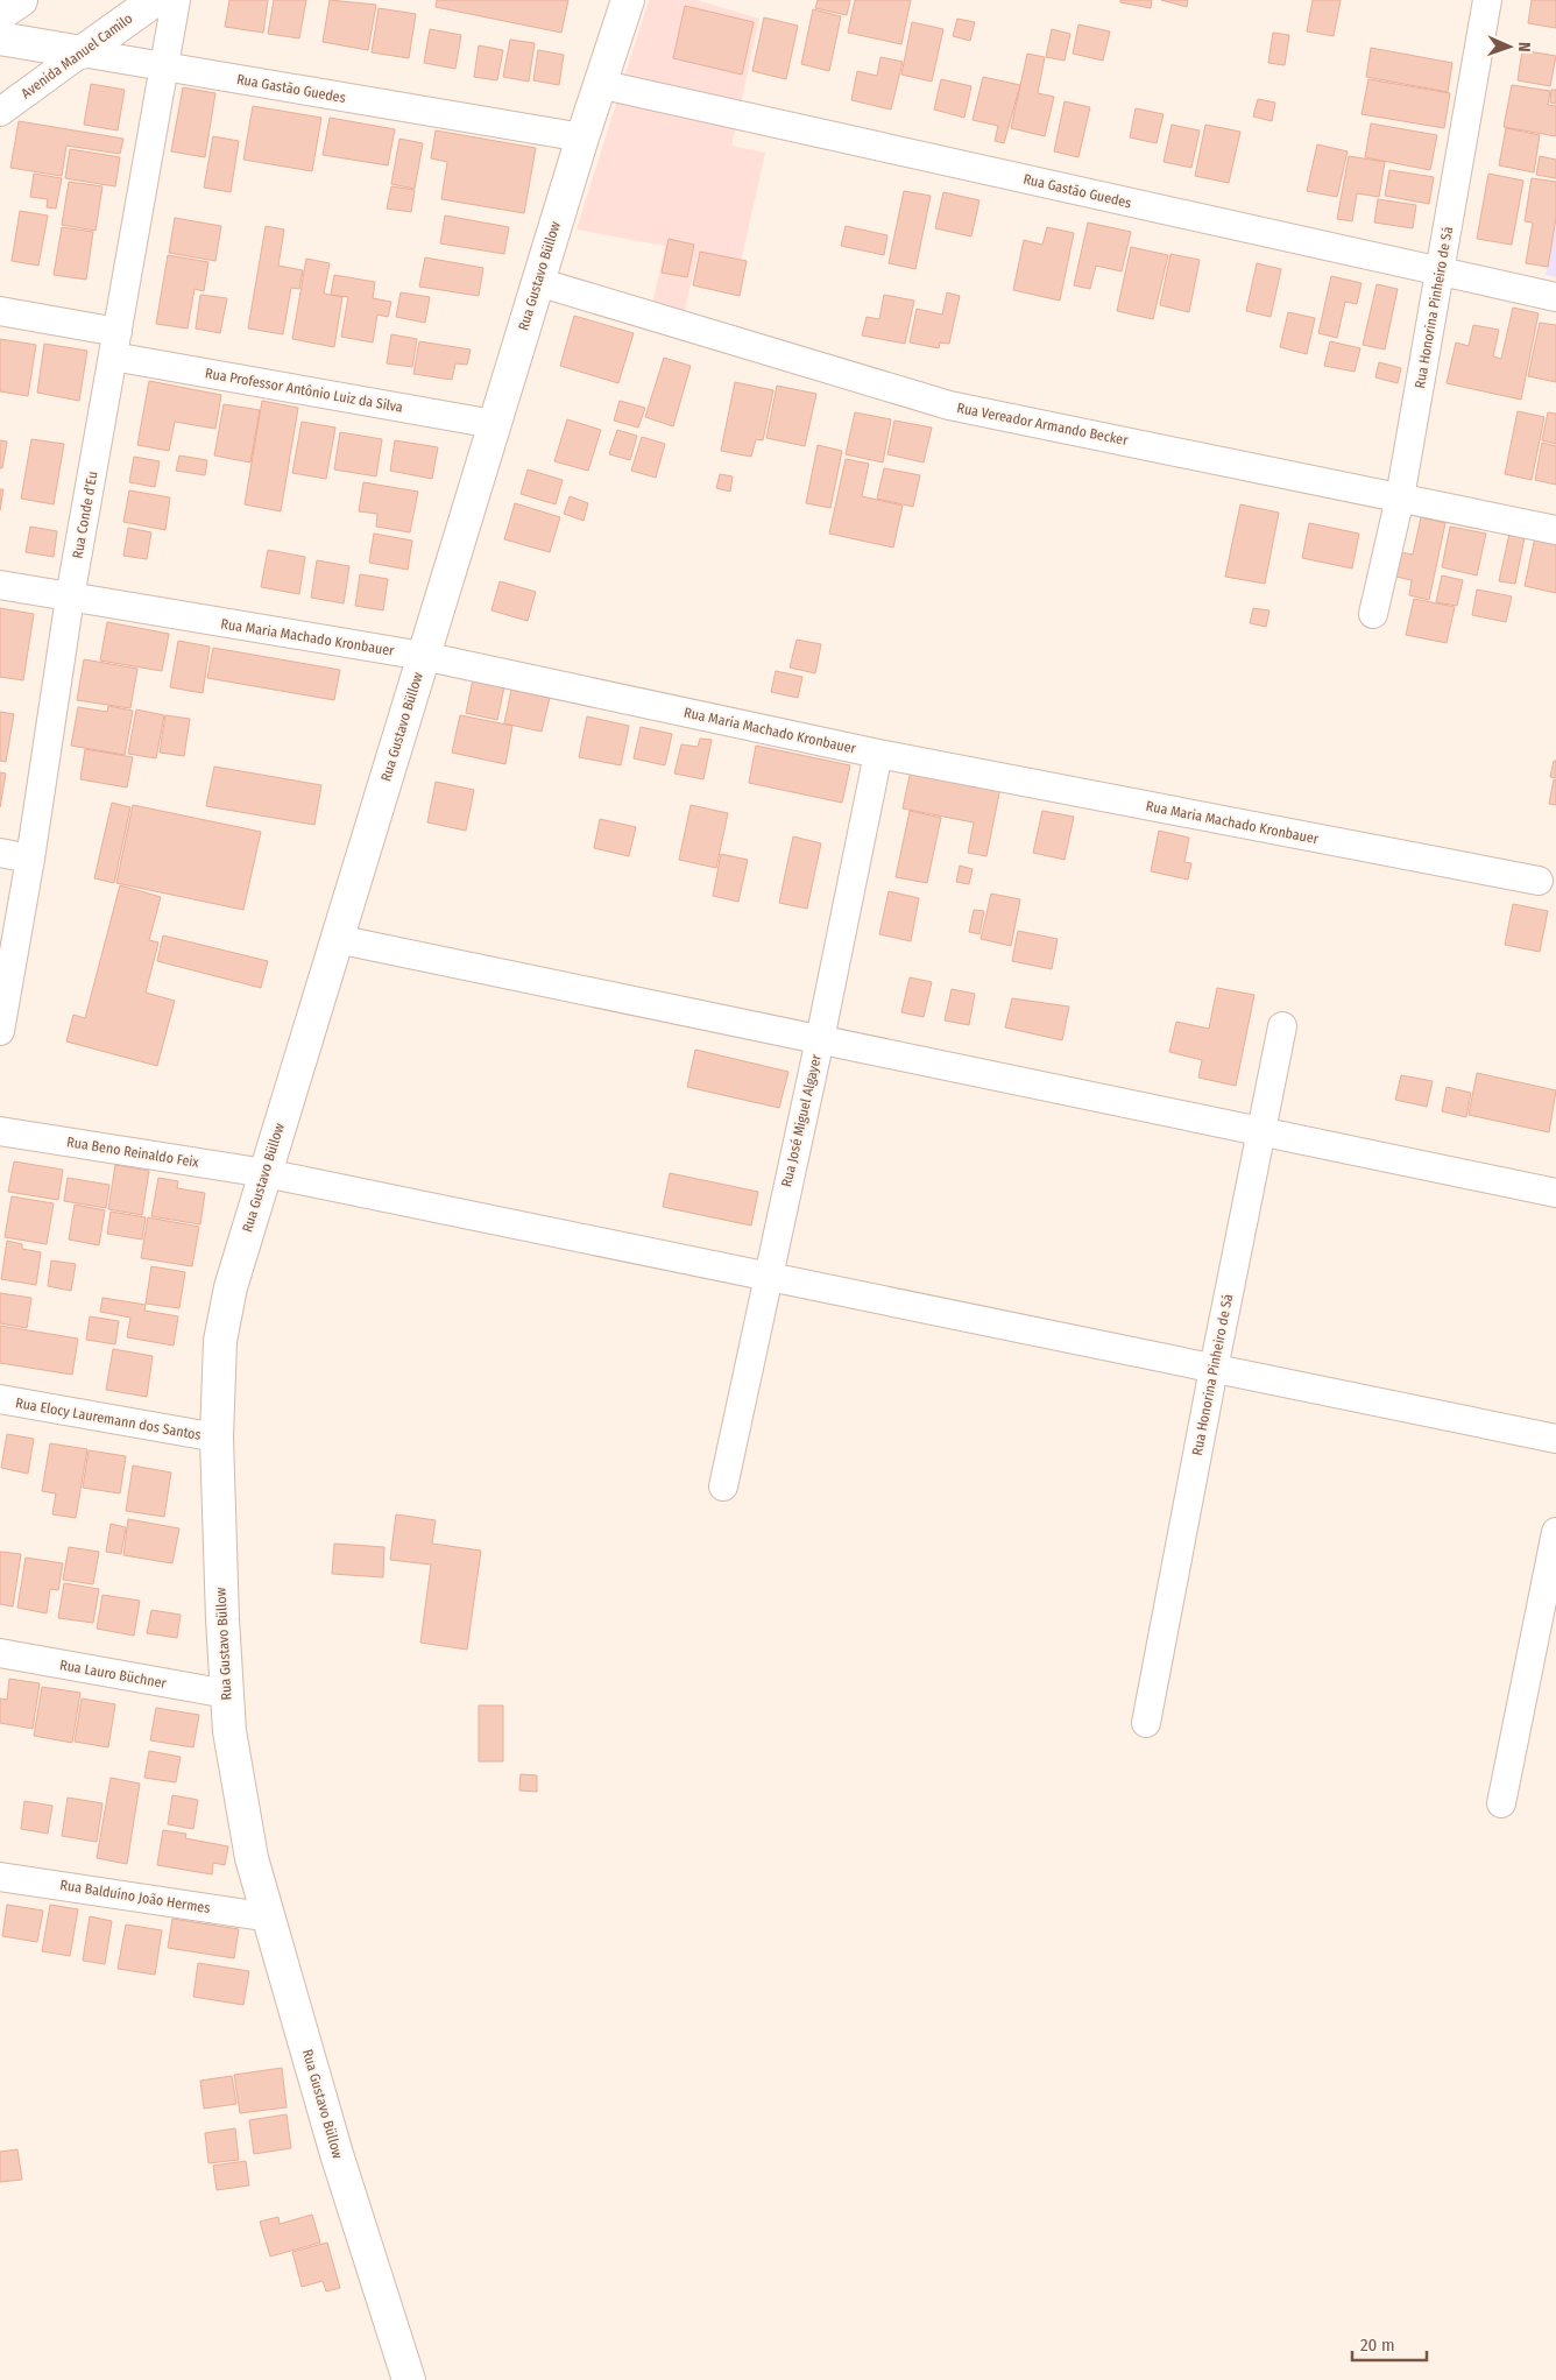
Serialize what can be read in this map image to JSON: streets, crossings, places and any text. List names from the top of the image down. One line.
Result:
{"streets":{"main road":["Avenida Manuel Camilo","Rua Gastão Guedes","Rua Gustavo Büllow"],"street":["Rua Honorina Pinheiro de Sá","Rua Professor Antônio Luiz da Silva","Rua Vereador Armando Becker","Rua Conde d'Eu","Rua Maria Machado Kronbauer","Rua José Miguel Algayer","Rua Beno Reinaldo Feix","Rua Elocy Lauremann dos Santos","Rua Lauro Büchner","Rua Balduíno João Hermes"]},"crossings":[["Avenida Manuel Camilo","Rua Gastão Guedes"],["Rua Gastão Guedes","Rua Gustavo Büllow"],["Rua Gastão Guedes","Rua Honorina Pinheiro de Sá"],["Rua Gastão Guedes","Rua Conde d'Eu"],["Rua Gustavo Büllow","Rua Professor Antônio Luiz da Silva"],["Rua Gustavo Büllow","Rua Vereador Armando Becker"],["Rua Gustavo Büllow","Rua Maria Machado Kronbauer"],["Rua Gustavo Büllow","Rua Beno Reinaldo Feix"],["Rua Gustavo Büllow","Rua Elocy Lauremann dos Santos"],["Rua Gustavo Büllow","Rua Lauro Büchner"],["Rua Gustavo Büllow","Rua Balduíno João Hermes"],["Rua Honorina Pinheiro de Sá","Rua Vereador Armando Becker"],["Rua Honorina Pinheiro de Sá","Rua Beno Reinaldo Feix"],["Rua Professor Antônio Luiz da Silva","Rua Conde d'Eu"],["Rua Conde d'Eu","Rua Maria Machado Kronbauer"],["Rua Maria Machado Kronbauer","Rua José Miguel Algayer"],["Rua José Miguel Algayer","Rua Beno Reinaldo Feix"]],"scale_bar":"20 m","north":"right"}
